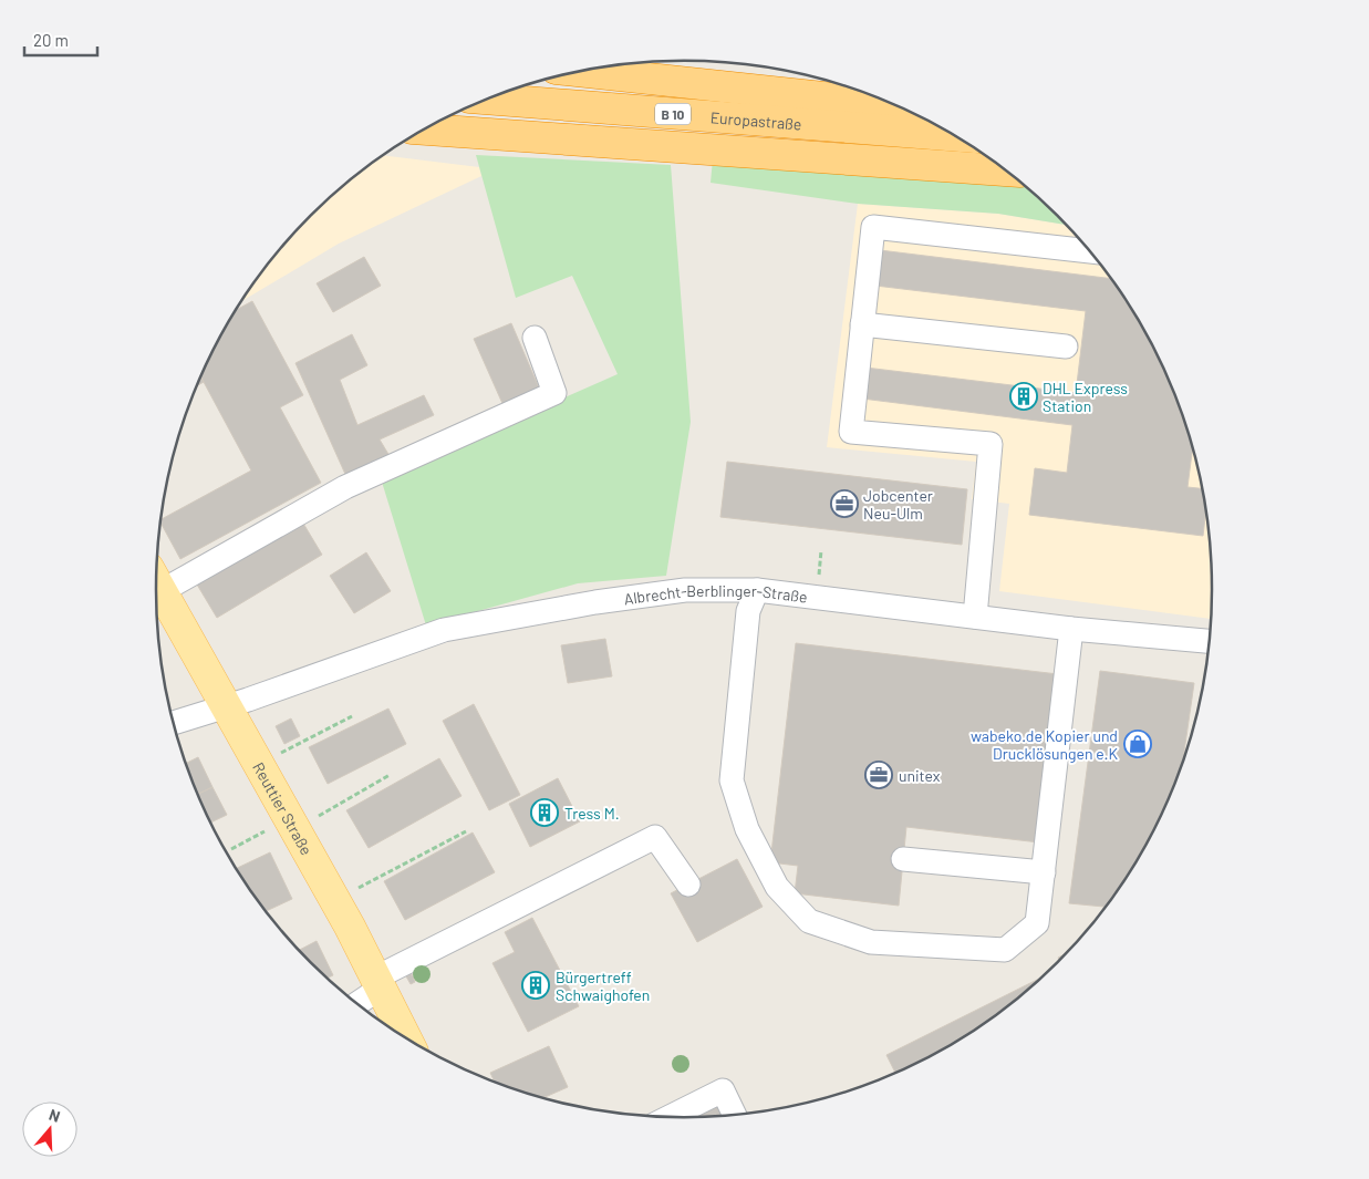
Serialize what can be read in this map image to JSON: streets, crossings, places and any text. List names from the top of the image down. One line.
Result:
{"streets":{"highway":["B 10","Europastraße"],"main road":["Reuttier Straße"],"street":["Albrecht-Berblinger-Straße"]},"crossings":[["Albrecht-Berblinger-Straße","Reuttier Straße"]],"places":{"building":["DHL Express Station","Tress M.","Bürgertreff Schwaighofen"],"office":["Jobcenter Neu-Ulm","unitex"],"shop":["wabeko.de Kopier und Drucklösungen e.K"]},"scale_bar":"20 m","north":"top"}
